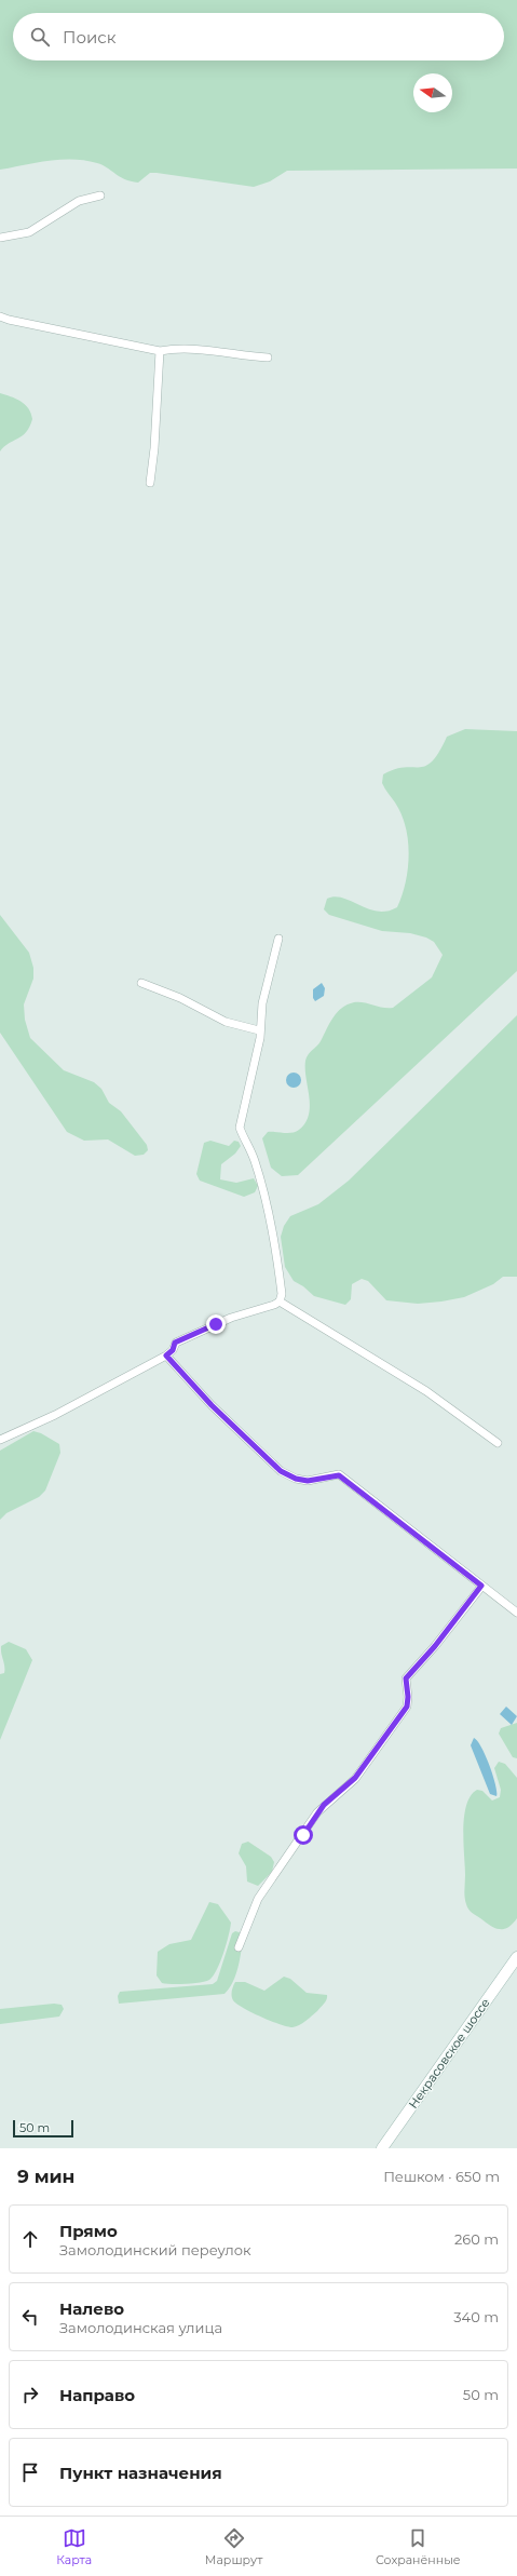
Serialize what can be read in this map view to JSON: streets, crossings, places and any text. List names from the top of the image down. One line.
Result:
{"streets":{"street":["Некрасовское шоссе"]},"scale_bar":"50 m","north":"left","page":{"search":"Поиск","scale":"50 m","heading":["9 мин","Пешком · 650 m"],"list":[["Прямо","Замолодинский переулок","260 m"],["Налево","Замолодинская улица","340 m"],["Направо","50 m"],"Пункт назначения"],"nav":["Карта","Маршрут","Сохранённые"]}}
